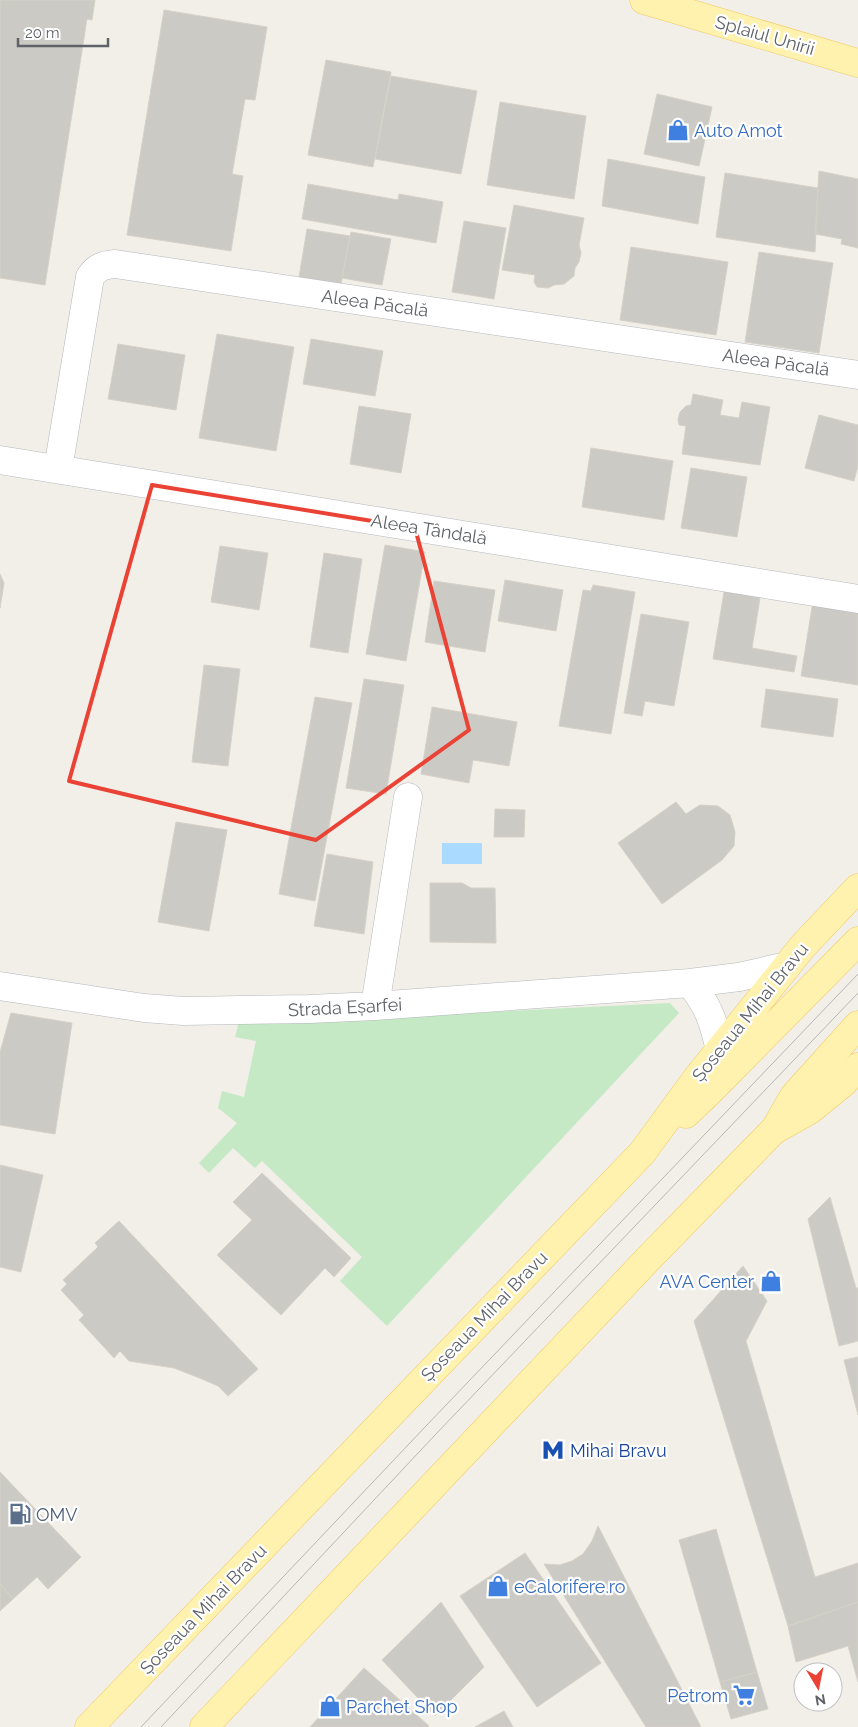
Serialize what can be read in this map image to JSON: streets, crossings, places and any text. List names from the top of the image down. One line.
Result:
{"streets":{"main road":["Splaiul Unirii","Șoseaua Mihai Bravu"],"street":["Aleea Păcală","Aleea Tândală","Strada Eșarfei"]},"crossings":[["Aleea Păcală","Aleea Tândală"],["Strada Eșarfei","Șoseaua Mihai Bravu"]],"places":{"shop":["Auto Amot","AVA Center","eCalorifere.ro","Parchet Shop"],"metro station":["Mihai Bravu"],"fuel station":["OMV"],"supermarket":["Petrom"]},"scale_bar":"20 m","north":"bottom"}
